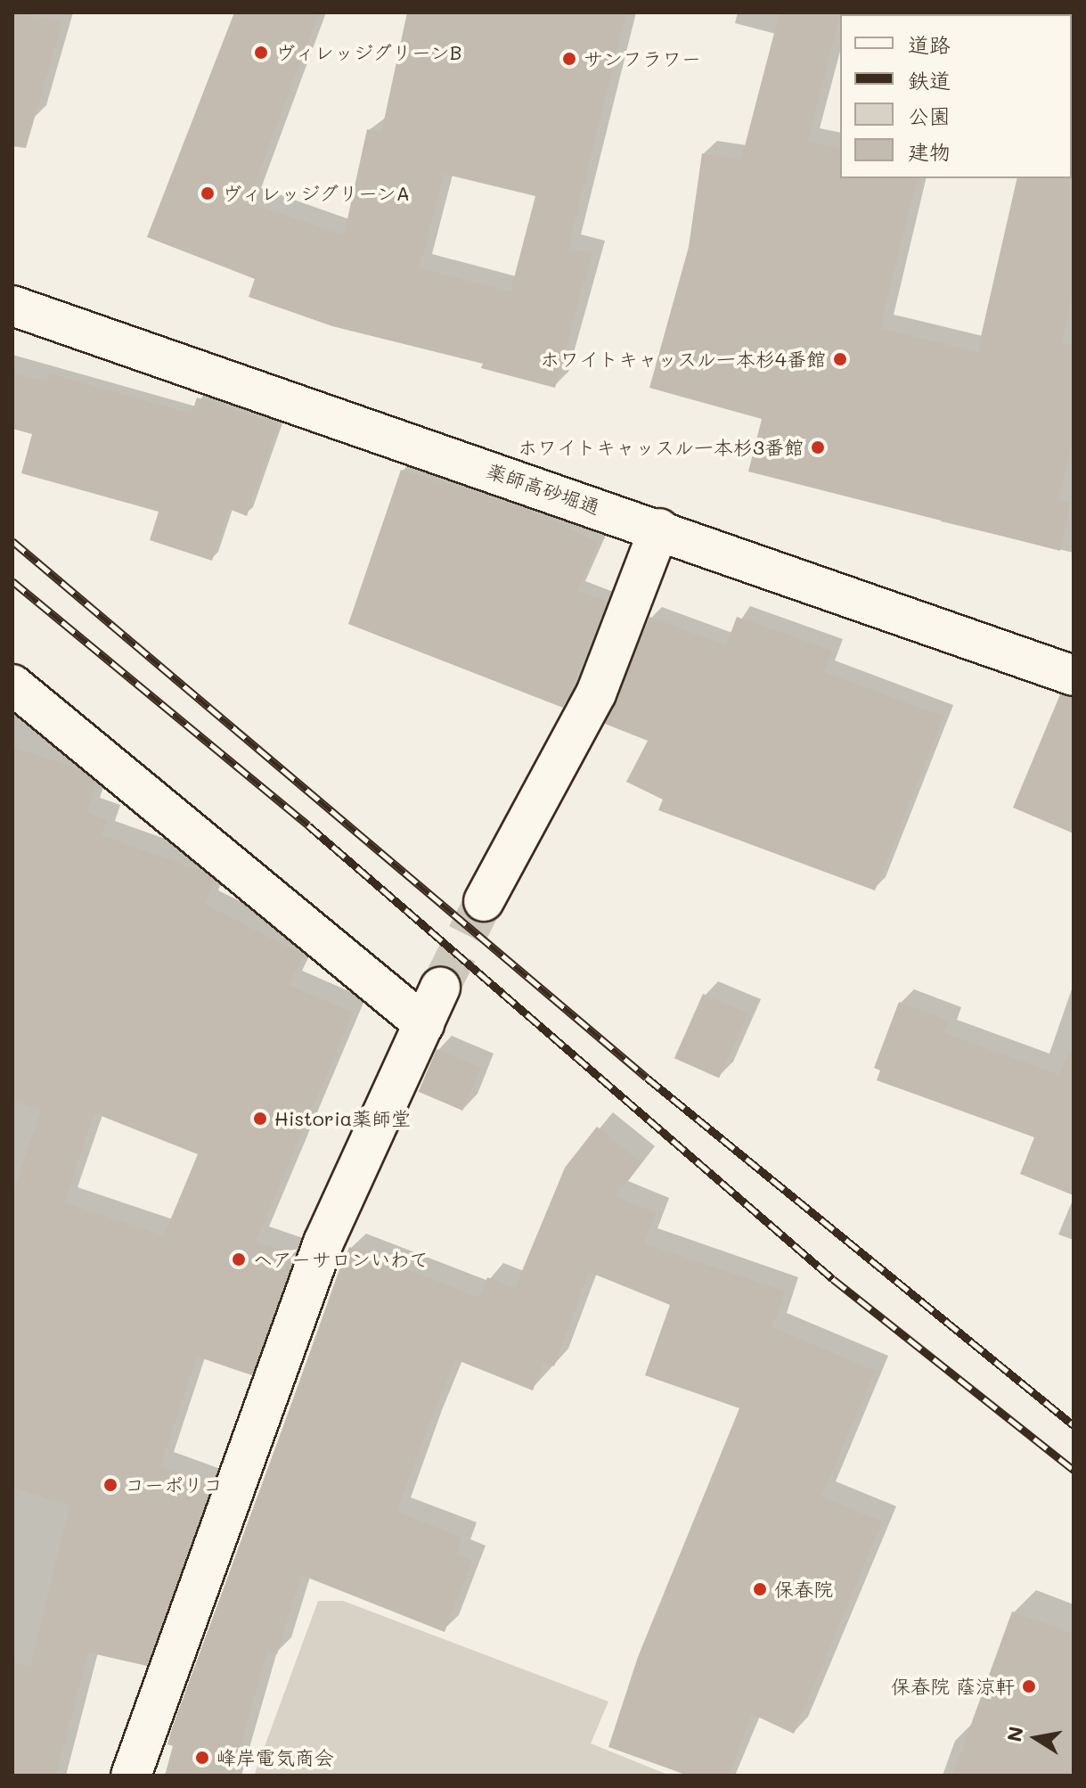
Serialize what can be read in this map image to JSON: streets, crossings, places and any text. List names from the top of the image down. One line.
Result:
{"streets":{"street":["薬師高砂堀通"]},"places":["ヴィレッジグリーンB","サンフラワー","ヴィレッジグリーンA","ホワイトキャッスル一本杉4番館","ホワイトキャッスル一本杉3番館","Historia薬師堂","ヘアーサロンいわて","コーポリコ","保春院","保春院 蔭涼軒","峰岸電気商会"],"legend":["道路","鉄道","公園","建物"],"north":"left"}
